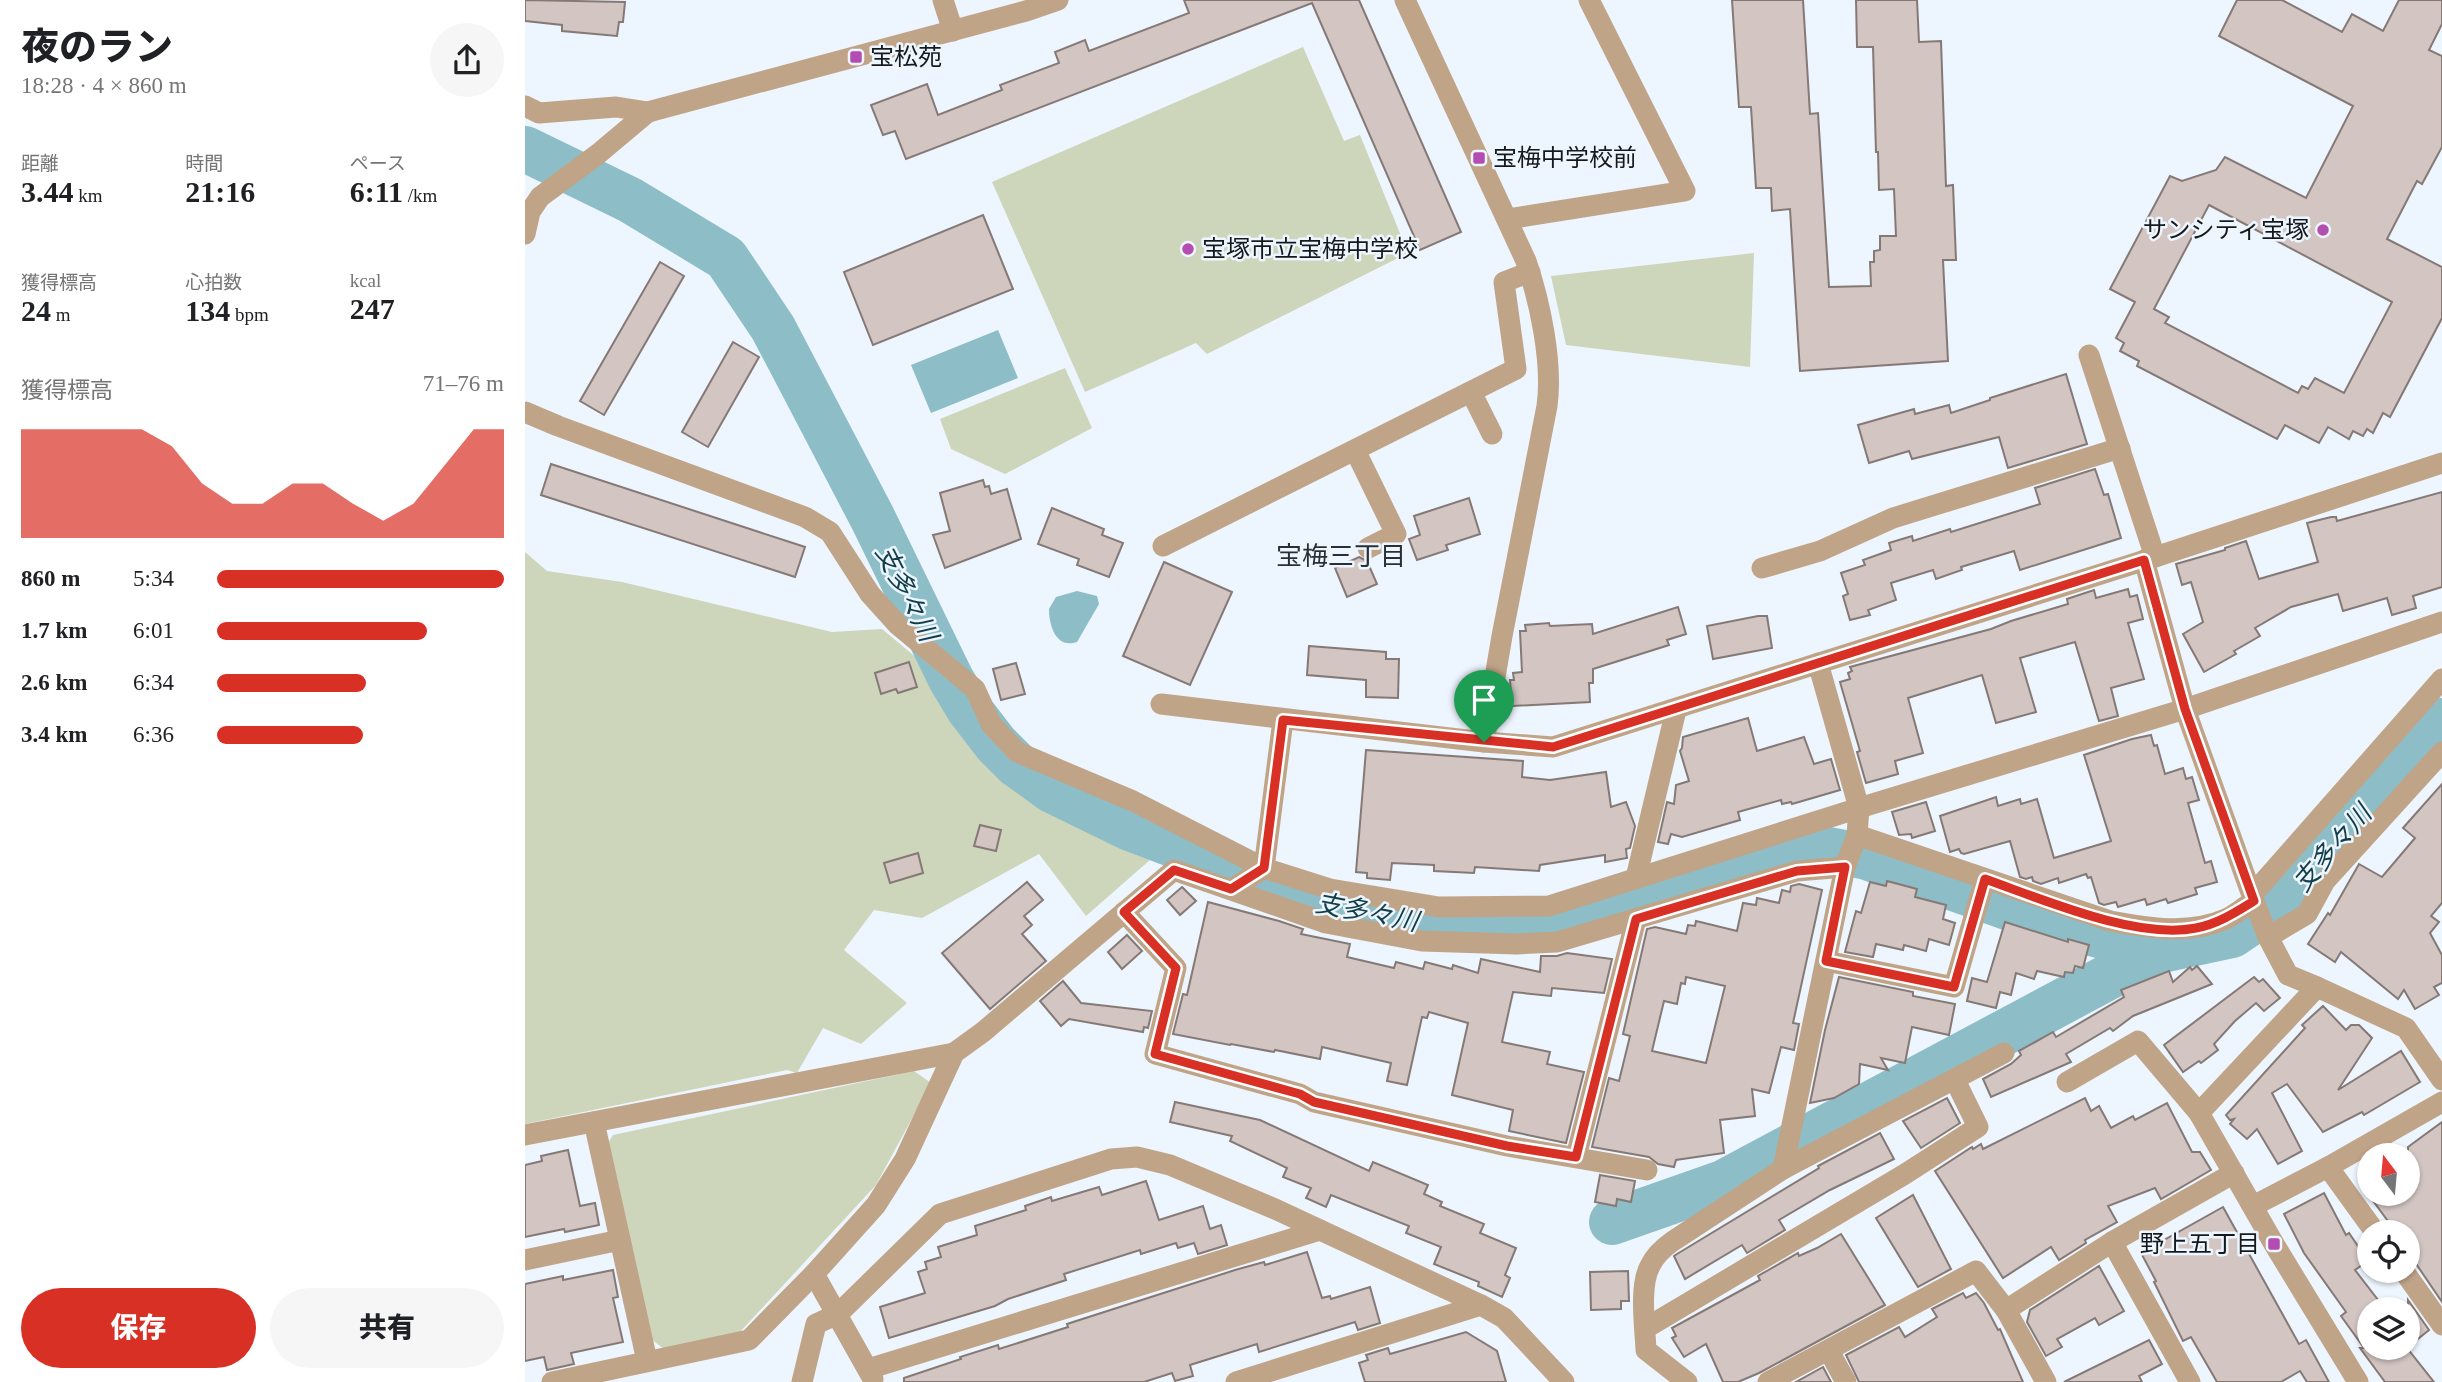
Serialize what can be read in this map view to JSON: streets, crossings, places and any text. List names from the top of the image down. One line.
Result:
{"districts":["宝梅三丁目"],"water":["支多々川"],"places":{"transit":["宝松苑","宝梅中学校前","野上五丁目"],"other":["サンシティ宝塚","宝塚市立宝梅中学校"]},"north":"top","page":{"heading":["夜のラン","18:28 · 4 × 860 m"],"stats":[["距離","3.44 km"],["時間","21:16"],["ペース","6:11 /km"],["獲得標高","24 m"],["心拍数","134 bpm"],["kcal","247"]],"chart":["獲得標高","71–76 m"],"list":[{"name":"860 m","note":"5:34"},{"name":"1.7 km","note":"6:01"},{"name":"2.6 km","note":"6:34"},{"name":"3.4 km","note":"6:36"}],"buttons":["保存","共有"]}}
